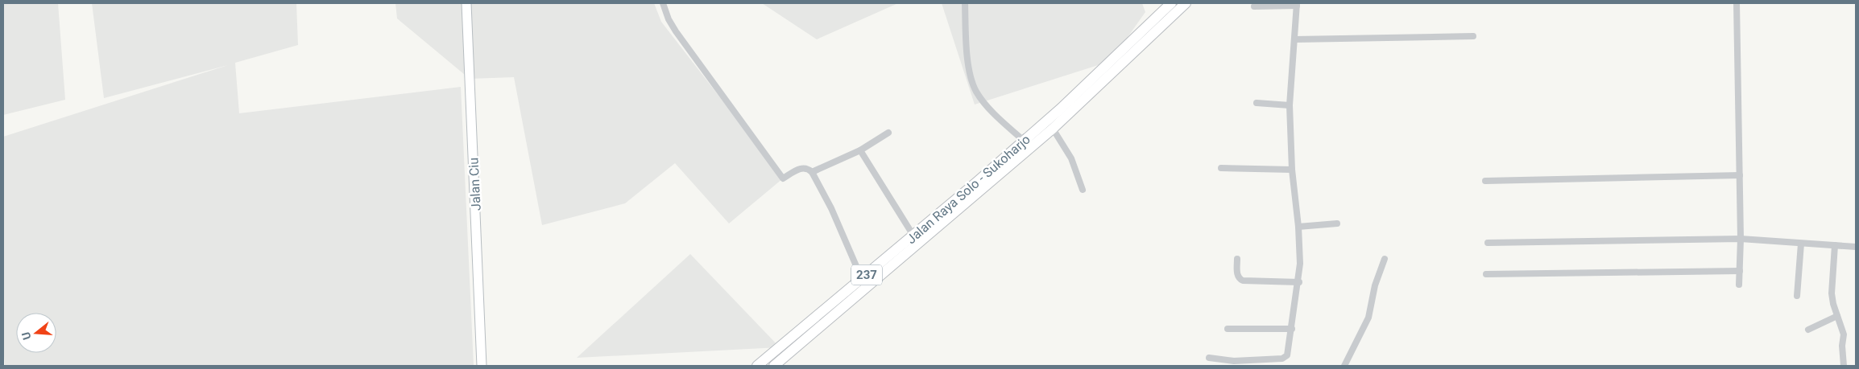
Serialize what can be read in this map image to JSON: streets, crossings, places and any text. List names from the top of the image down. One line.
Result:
{"streets":{"main road":["Jalan Raya Solo - Sukoharjo","237"],"street":["Jalan Ciu"]},"north":"left"}
